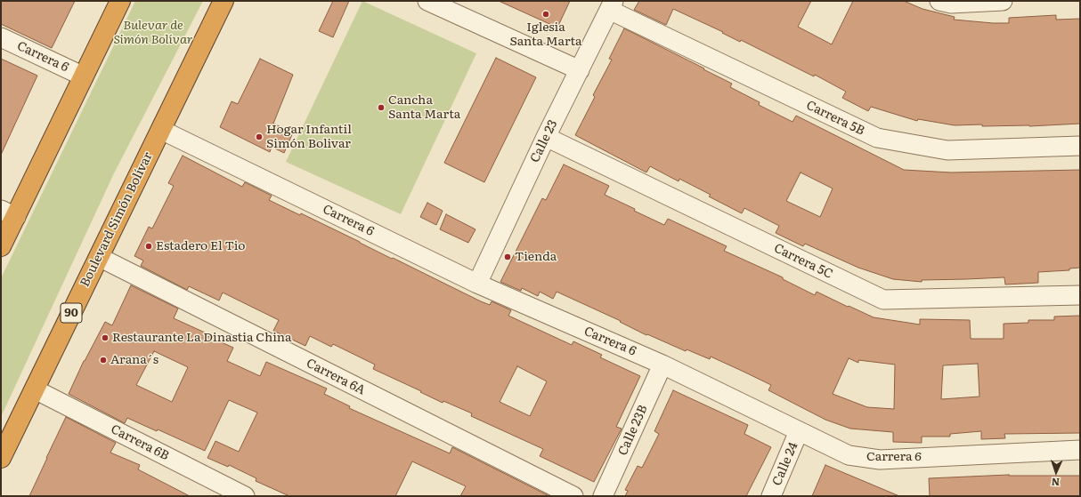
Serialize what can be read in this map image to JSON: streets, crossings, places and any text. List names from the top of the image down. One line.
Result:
{"streets":{"highway":["Boulevard Simón Bolívar","90"],"street":["Carrera 6","Carrera 5B","Calle 23","Carrera 5C","Carrera 6A","Calle 23B","Carrera 6B","Calle 24"]},"crossings":[["Carrera 6","Calle 23"],["Carrera 6","Boulevard Simón Bolívar"],["Carrera 6","Calle 23B"],["Carrera 6","Calle 24"],["Carrera 5B","Calle 23"],["Calle 23","Carrera 5C"],["Boulevard Simón Bolívar","Carrera 6A"],["Boulevard Simón Bolívar","Carrera 6B"]],"parks":["Bulevar de Simón Bolívar"],"places":["Iglesia Santa Marta","Cancha Santa Marta","Hogar Infantil Simón Bolivar","Estadero El Tio","Tienda","Restaurante La Dinastia China","Arana´s"],"north":"bottom"}
